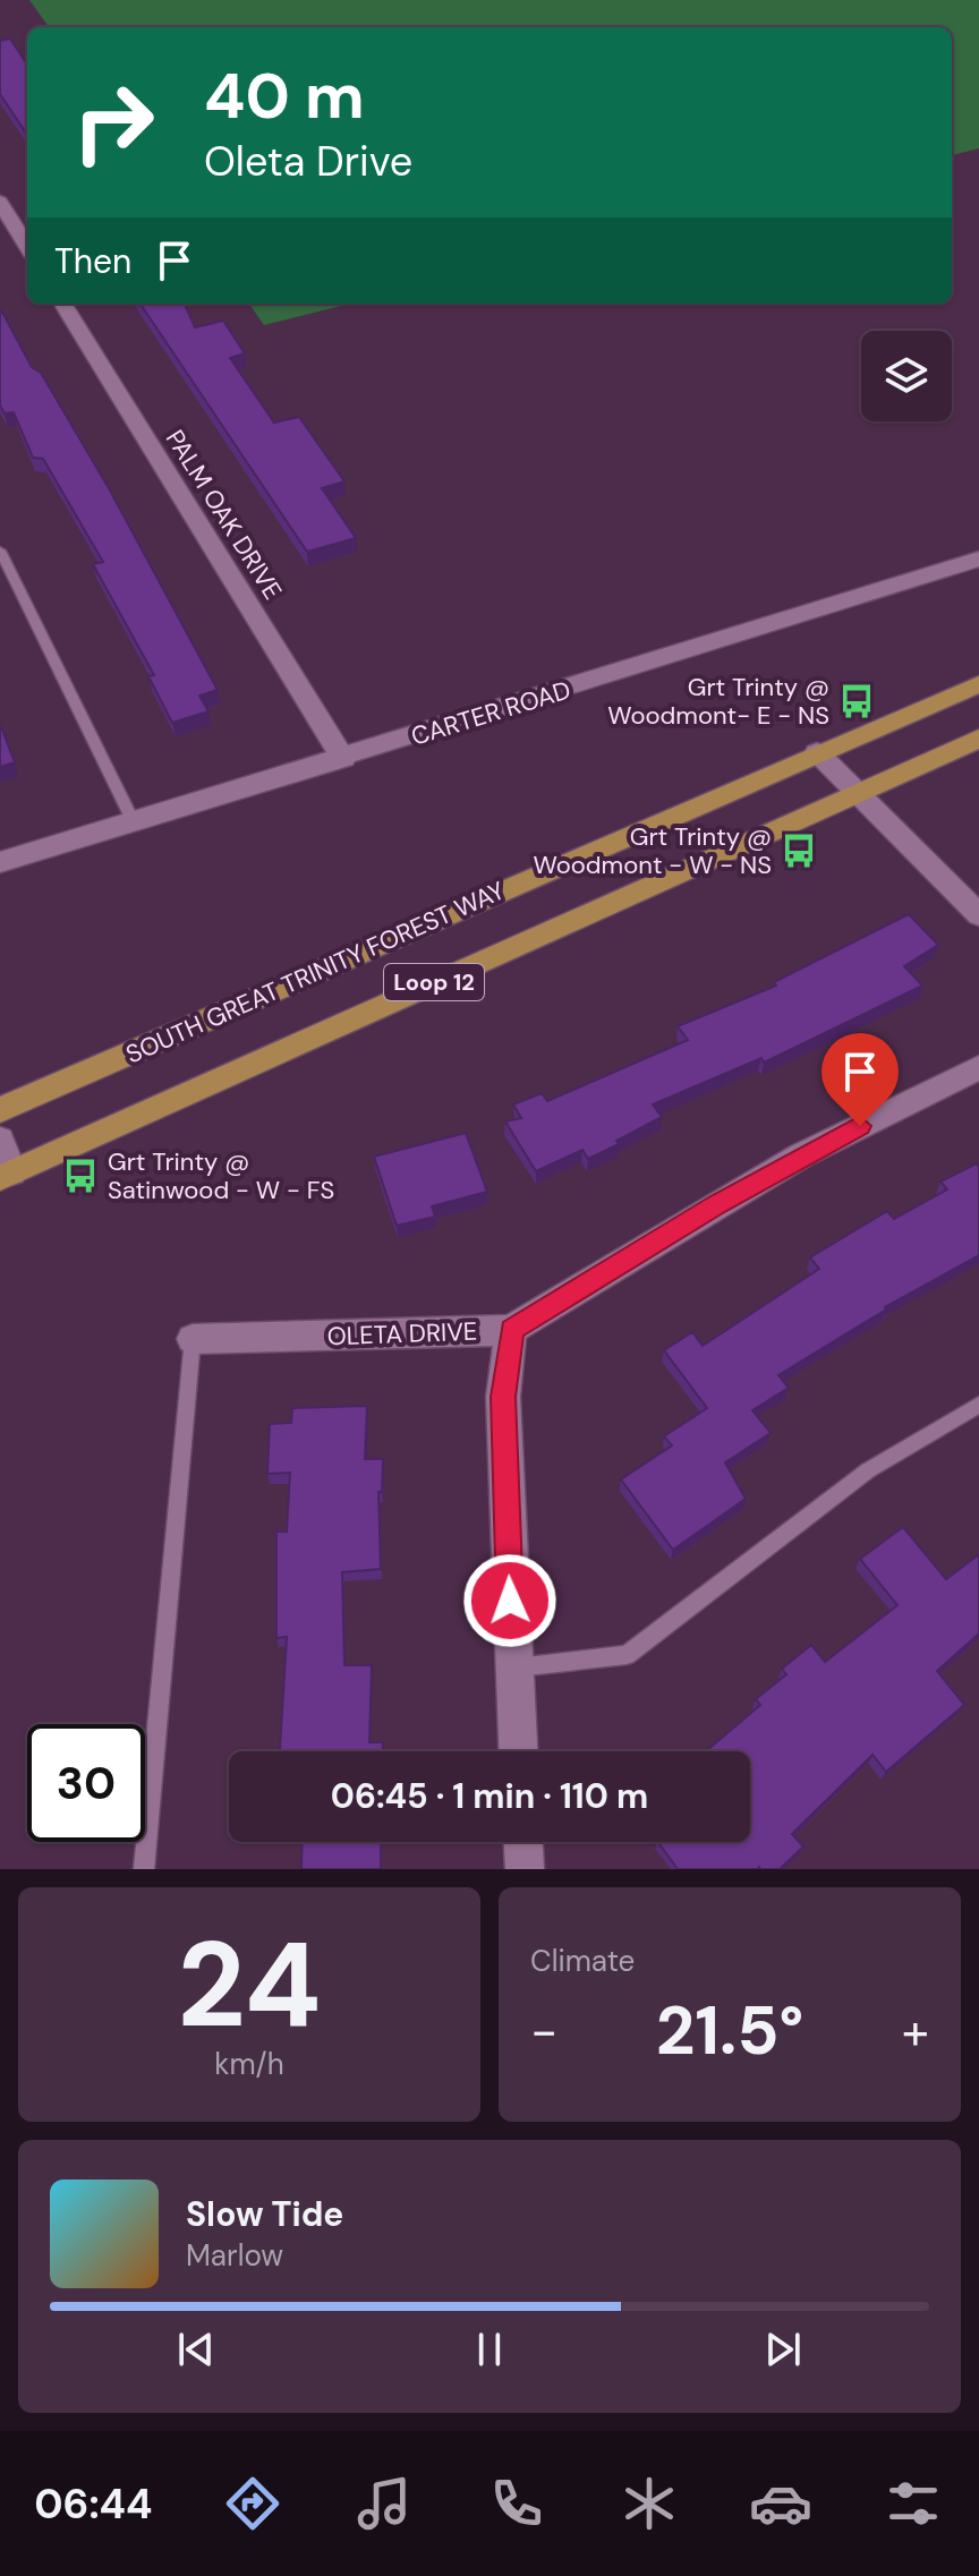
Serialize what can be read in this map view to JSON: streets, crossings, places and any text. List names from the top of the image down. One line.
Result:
{"streets":{"main road":["SOUTH GREAT TRINITY FOREST WAY","Loop 12"],"street":["PALM OAK DRIVE","CARTER ROAD","OLETA DRIVE"]},"crossings":[["PALM OAK DRIVE","CARTER ROAD"]],"places":{"bus stop":["Grt Trinty @ Woodmont- E - NS","Grt Trinty @ Woodmont - W - NS","Grt Trinty @ Satinwood - W - FS"]},"page":{"turn":["40 m","Oleta Drive"],"then":"Then","limit":"30","trip":"06:45 · 1 min · 110 m","tile":[["24","km/h"],"Climate"],"heat":["−","21.5°","+"],"song":["Slow Tide","Marlow"],"tabs":"06:44"}}
